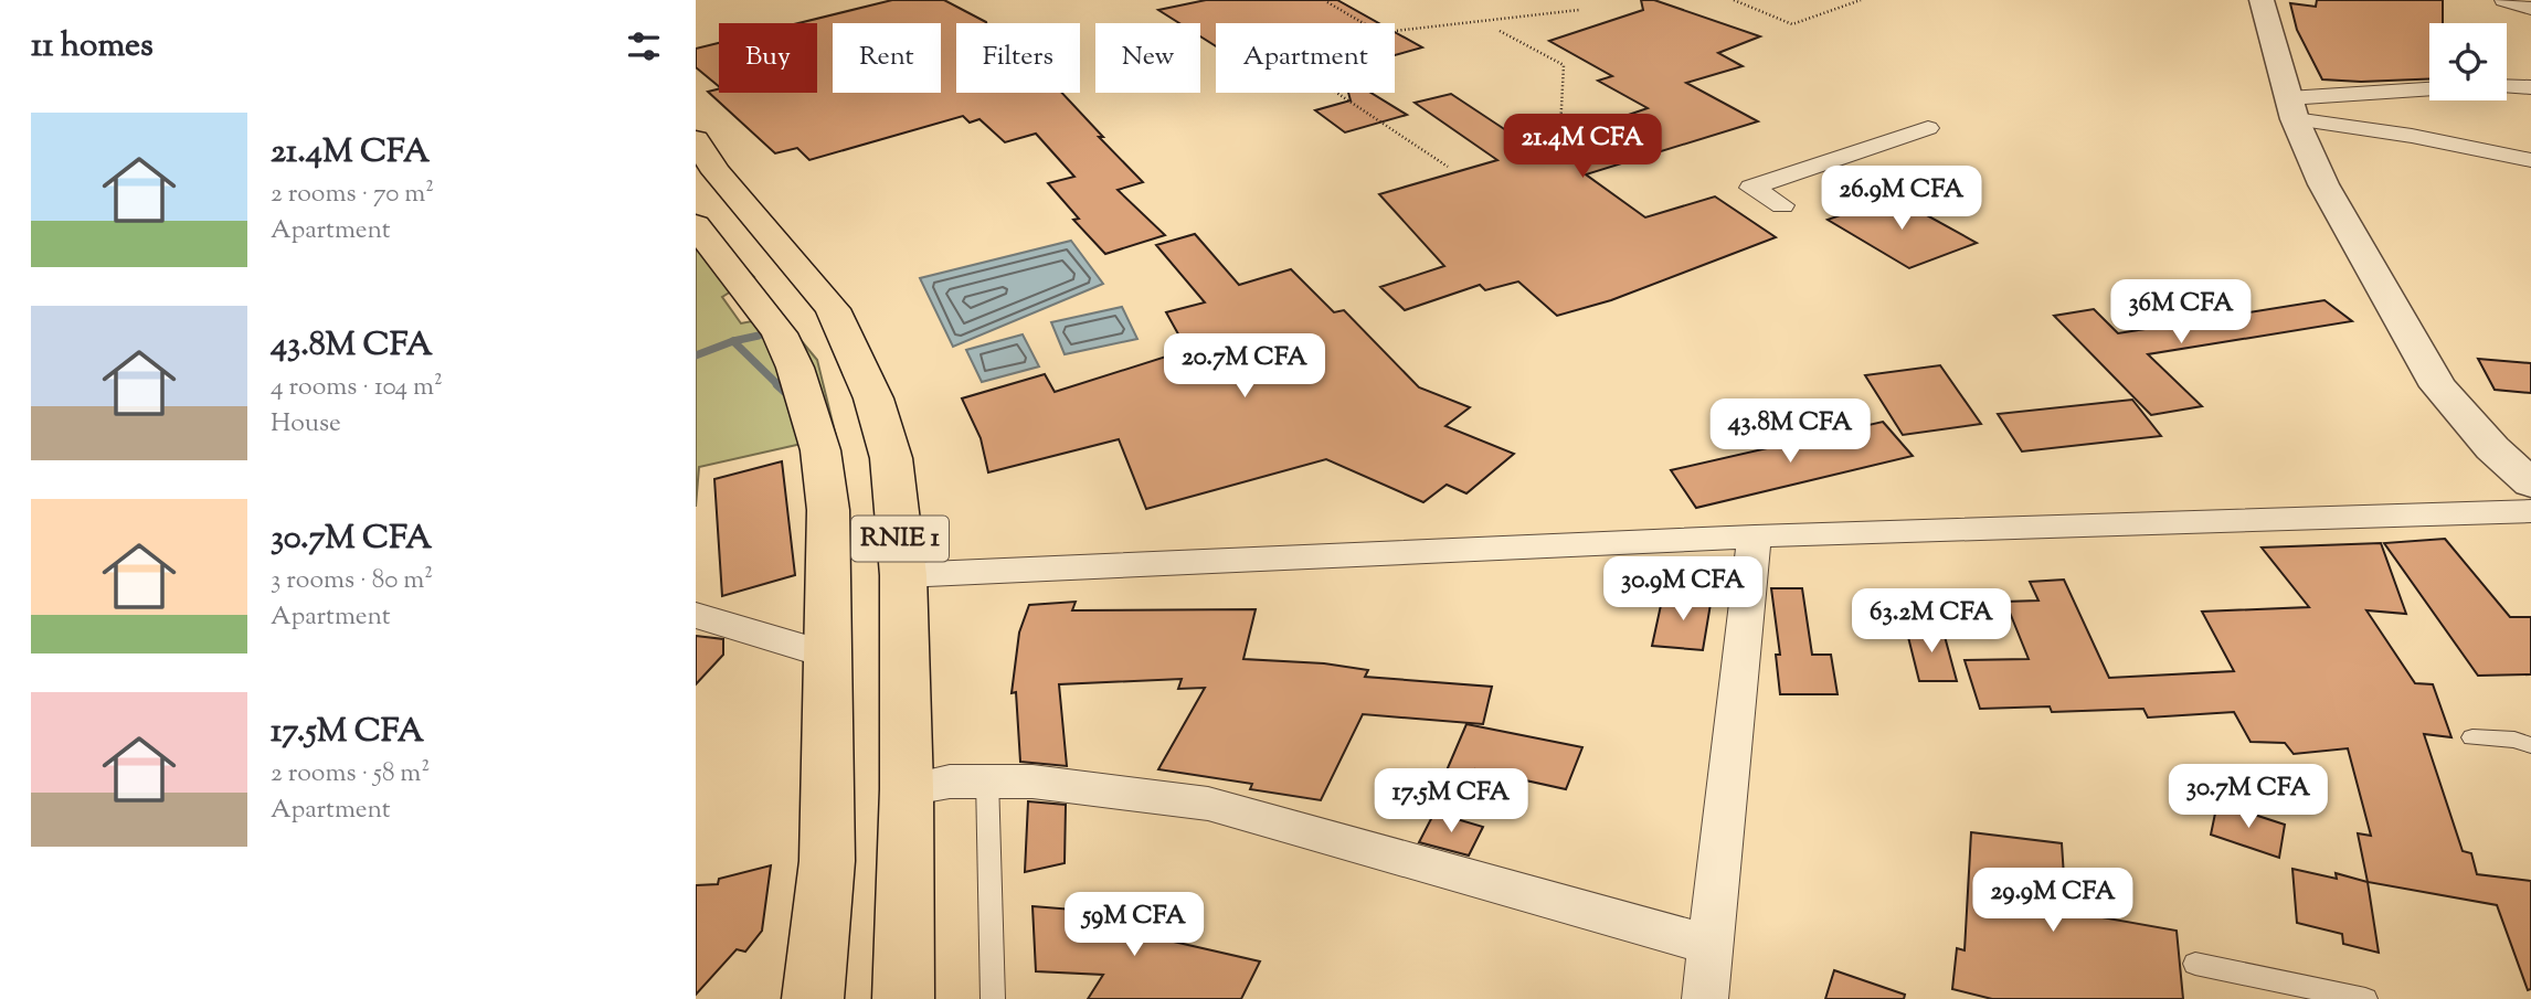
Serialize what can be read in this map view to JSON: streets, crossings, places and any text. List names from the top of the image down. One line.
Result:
{"streets":{"highway":["RNIE 1"]},"page":{"heading":"11 homes","chip":["Buy","Rent","Filters","New","Apartment"],"list":[{"name":"21.4M CFA","note":"2 rooms · 70 m² · Apartment"},{"name":"43.8M CFA","note":"4 rooms · 104 m² · House"},{"name":"30.7M CFA","note":"3 rooms · 80 m² · Apartment"},{"name":"17.5M CFA","note":"2 rooms · 58 m² · Apartment"}],"price":["21.4M CFA","26.9M CFA","36M CFA","20.7M CFA","43.8M CFA","30.9M CFA","63.2M CFA","30.7M CFA","17.5M CFA","29.9M CFA","59M CFA"]}}
